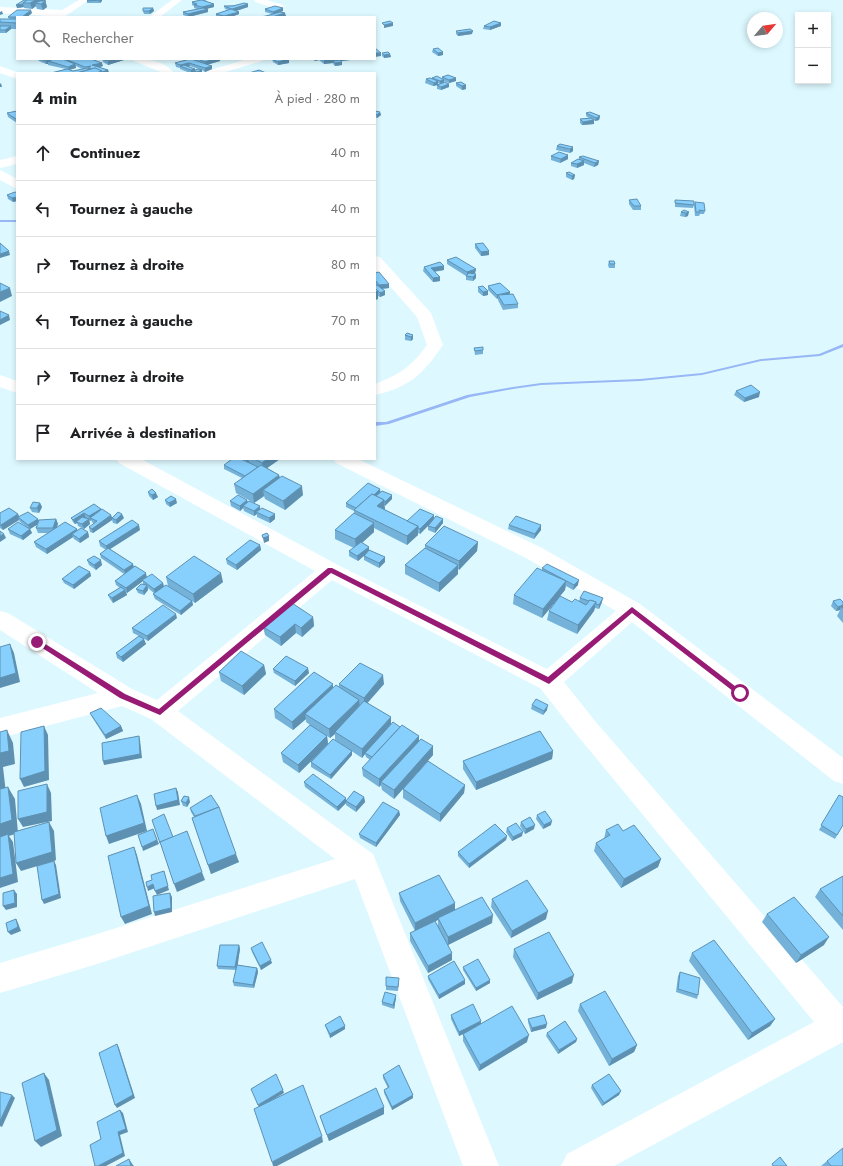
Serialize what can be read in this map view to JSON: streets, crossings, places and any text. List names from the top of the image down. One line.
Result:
{"north":"top right","page":{"map_buttons":["+","−"],"search":"Rechercher","heading":["4 min","À pied · 280 m"],"list":[["Continuez","40 m"],["Tournez à gauche","40 m"],["Tournez à droite","80 m"],["Tournez à gauche","70 m"],["Tournez à droite","50 m"],"Arrivée à destination"]}}
